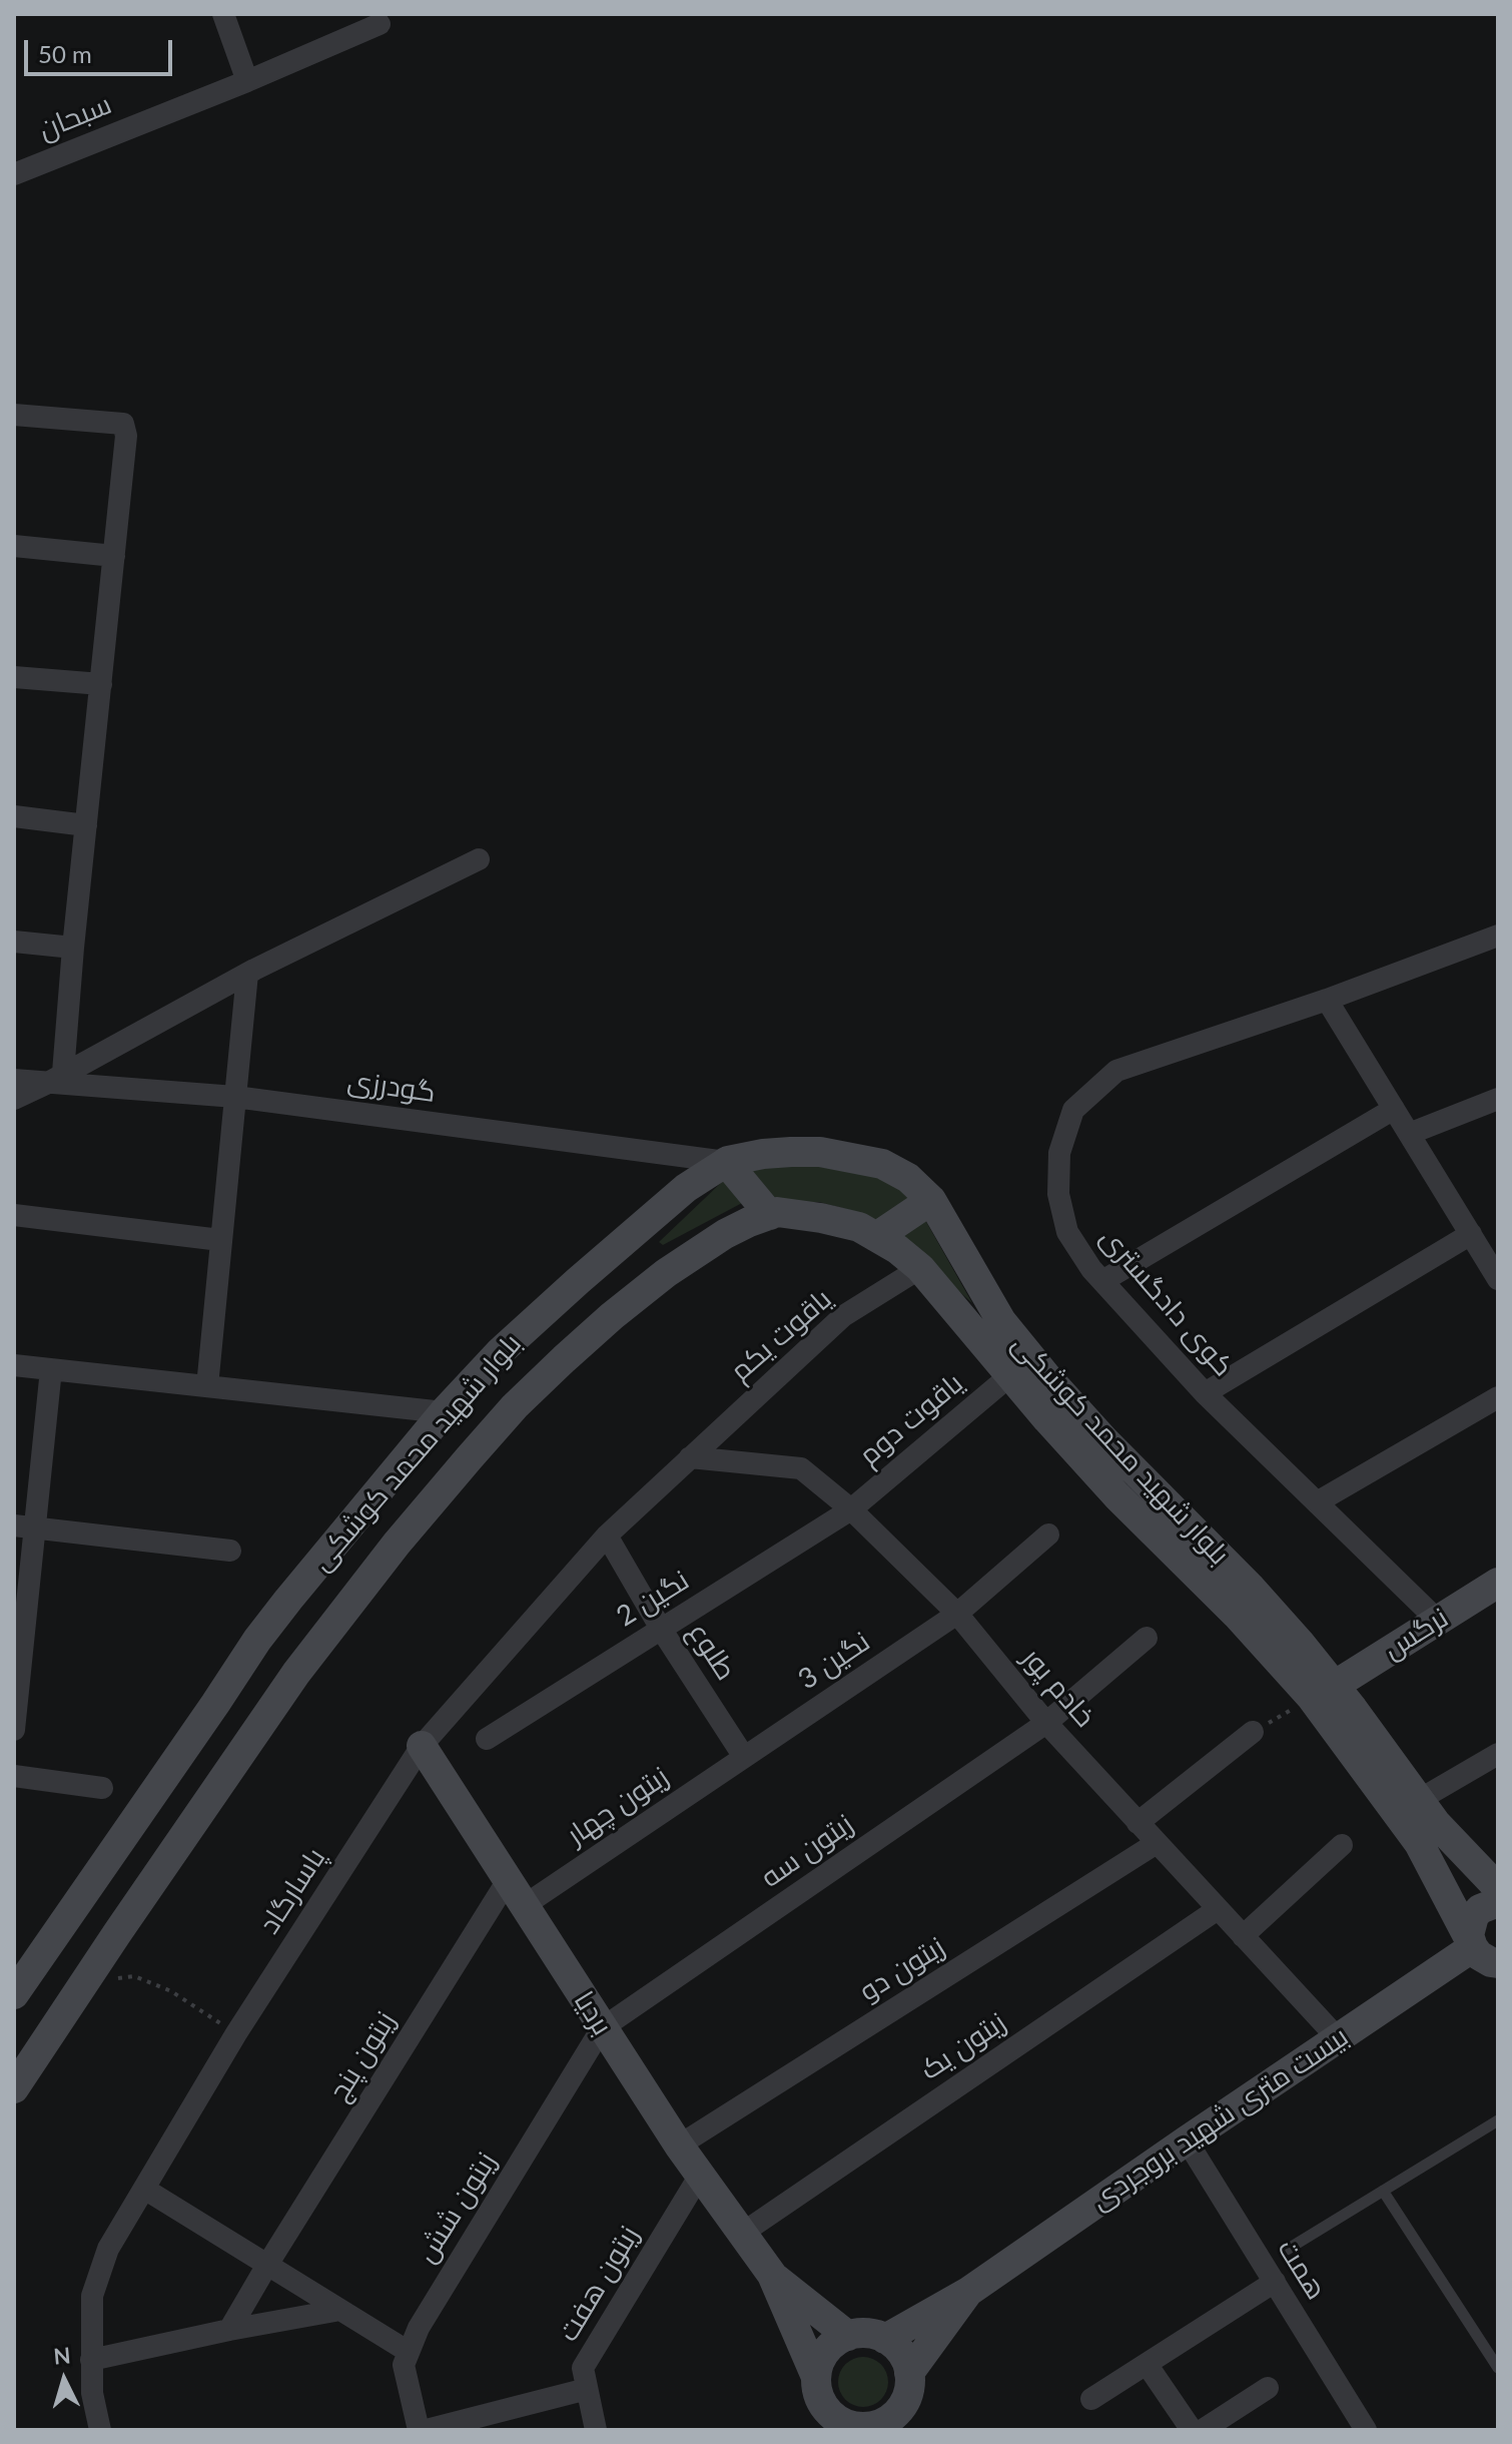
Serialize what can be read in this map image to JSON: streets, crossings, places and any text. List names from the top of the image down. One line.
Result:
{"streets":{"main road":["بلوار شهید محمد کوشکی","نرگس","بردیا","بیست متری شهید بروجردی"],"street":["سبحان","گودرزی","کوی دادگستری","یاقوت یکم","یاقوت دوم","نگین 2","طلوع","نگین 3","خادم پور","زیتون چهار","زیتون سه","پاسارگاد","زیتون دو","زیتون یک","زیتون پنج","زیتون شش","همت","زیتون هفت"]},"crossings":[["گودرزی","بلوار شهید محمد کوشکی"],["کوی دادگستری","نرگس"],["یاقوت یکم","بلوار شهید محمد کوشکی"],["یاقوت یکم","خادم پور"],["یاقوت یکم","پاسارگاد"],["یاقوت دوم","بلوار شهید محمد کوشکی"],["یاقوت دوم","نگین 2"],["یاقوت دوم","خادم پور"],["بلوار شهید محمد کوشکی","نرگس"],["بلوار شهید محمد کوشکی","بیست متری شهید بروجردی"],["نگین 2","طلوع"],["نگین 2","خادم پور"],["طلوع","نگین 3"],["طلوع","زیتون چهار"],["طلوع","پاسارگاد"],["نگین 3","خادم پور"],["نگین 3","زیتون چهار"],["خادم پور","زیتون سه"],["خادم پور","پاسارگاد"],["خادم پور","زیتون دو"],["خادم پور","زیتون یک"],["خادم پور","بیست متری شهید بروجردی"],["زیتون چهار","بردیا"],["زیتون چهار","زیتون پنج"],["زیتون سه","بردیا"],["زیتون سه","زیتون شش"],["پاسارگاد","بردیا"],["زیتون دو","بردیا"],["بردیا","زیتون یک"],["بردیا","زیتون پنج"],["بردیا","زیتون شش"],["بردیا","زیتون هفت"],["بیست متری شهید بروجردی","همت"]],"scale_bar":"50 m","north":"top"}
